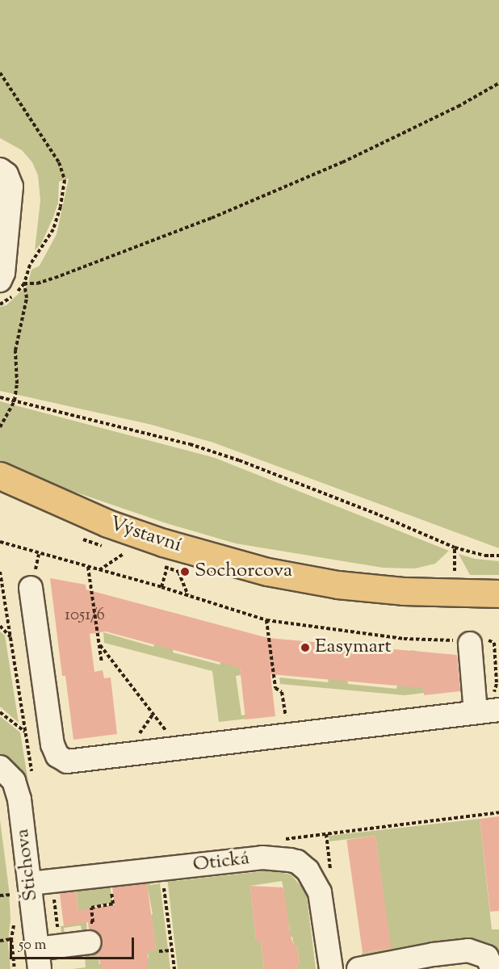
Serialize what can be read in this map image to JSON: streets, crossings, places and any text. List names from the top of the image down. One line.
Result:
{"streets":{"main road":["Výstavní"],"street":["Otická","Štichova"]},"crossings":[["Otická","Štichova"]],"places":["Sochorcova","Easymart"],"house_numbers":["1051/6"],"scale_bar":"50 m"}
